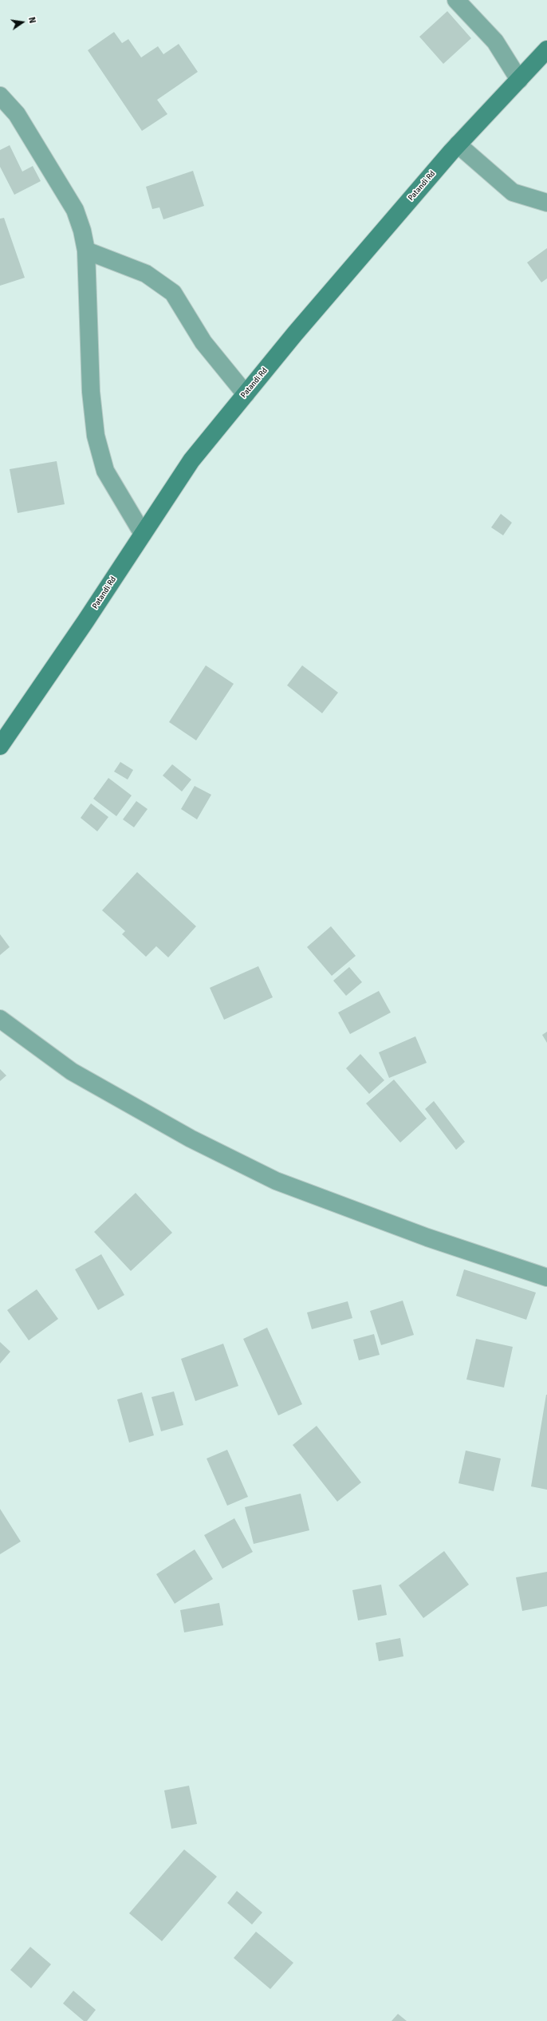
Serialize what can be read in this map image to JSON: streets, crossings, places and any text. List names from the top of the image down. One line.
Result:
{"streets":{"street":["Patandi Rd"]},"north":"right"}
